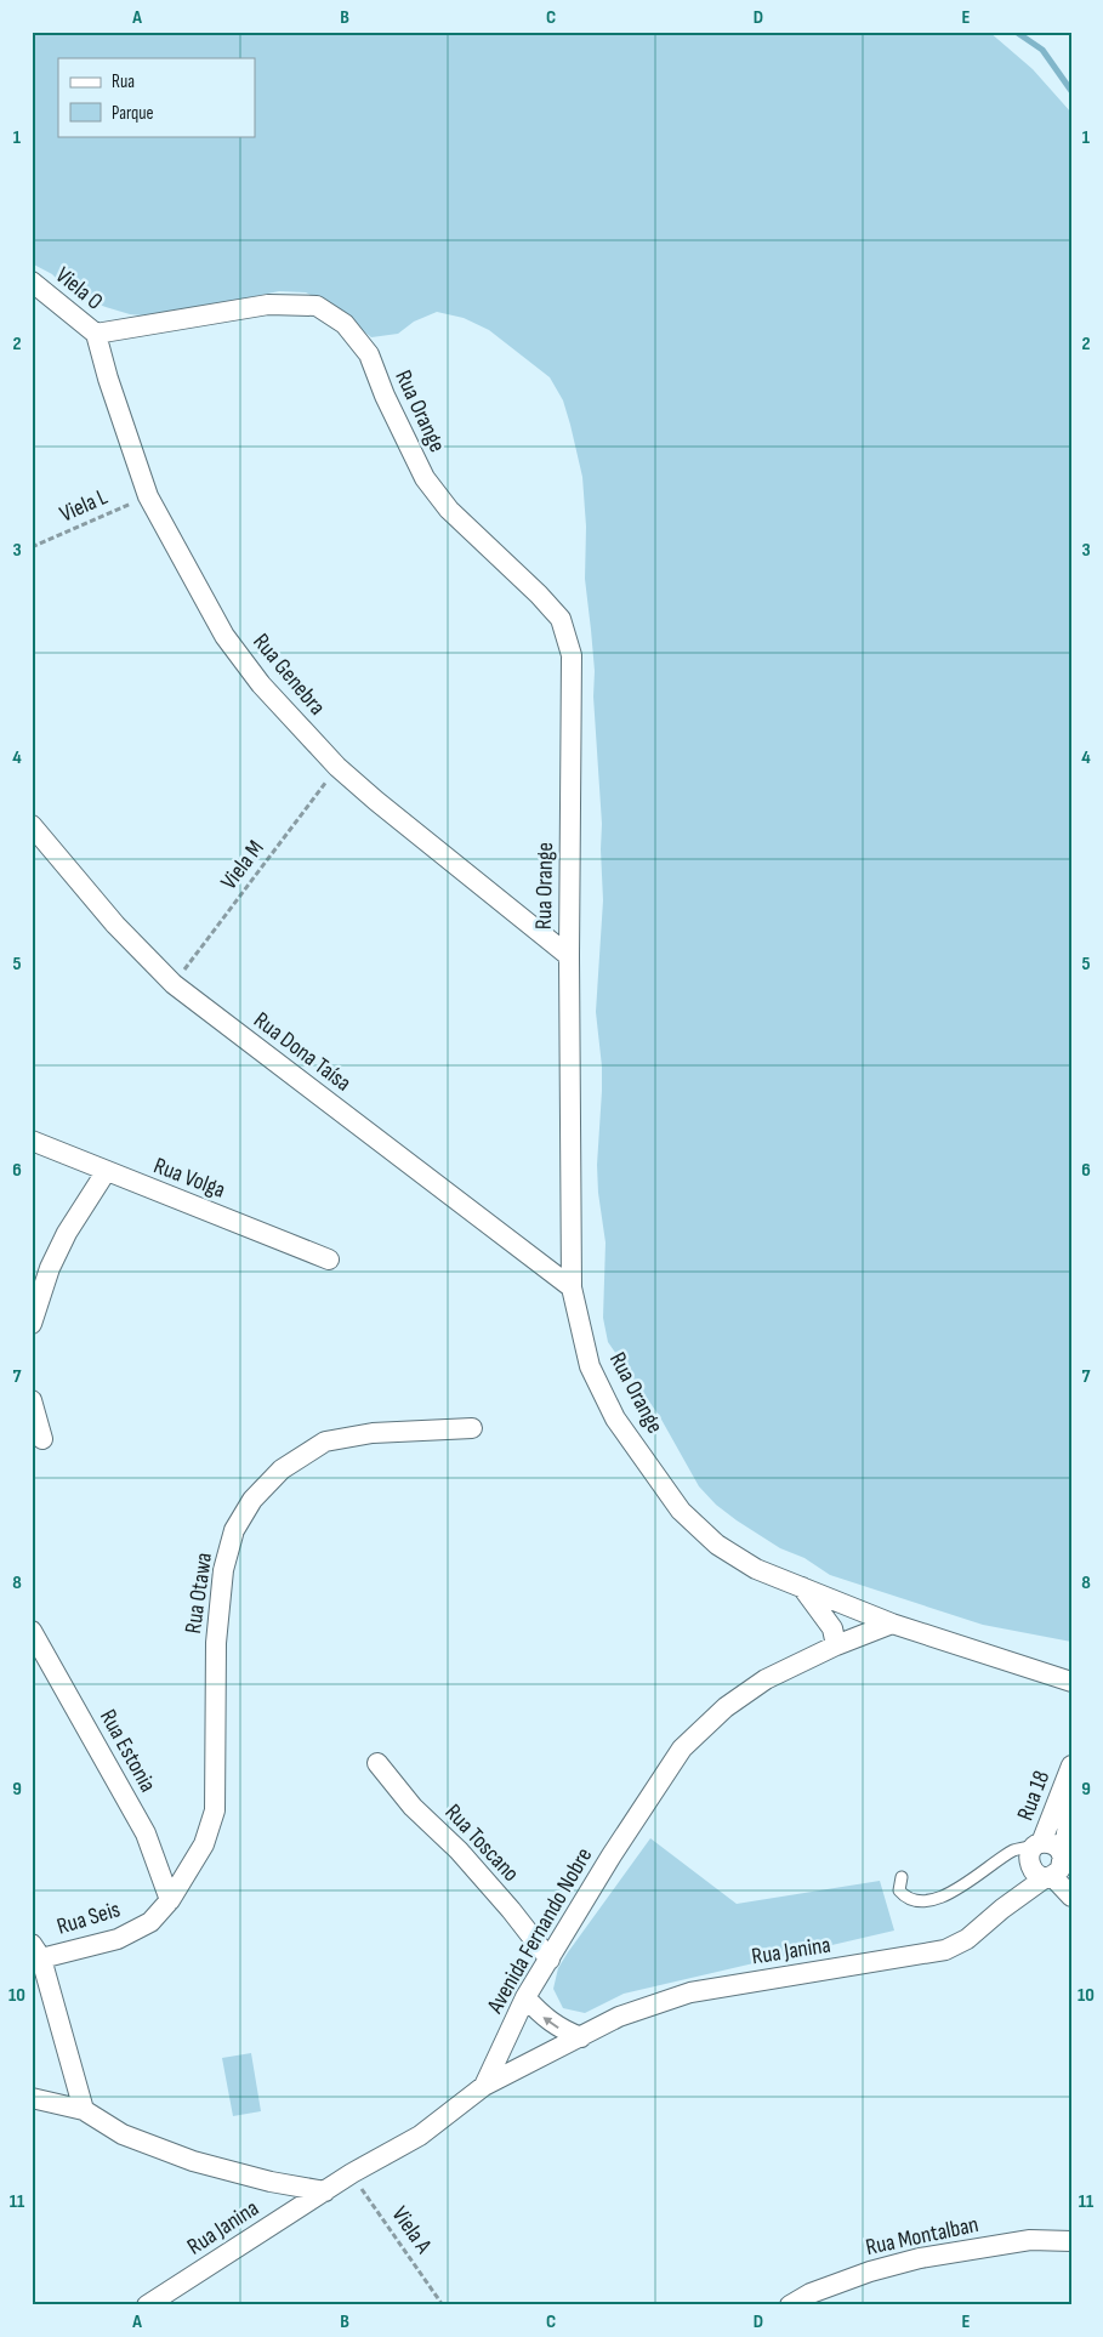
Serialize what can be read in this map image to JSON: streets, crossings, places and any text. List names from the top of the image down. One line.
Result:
{"streets":{"street":["Viela O","Rua Orange","Rua Genebra","Rua Dona Taísa","Rua Volga","Rua Otawa","Rua Estonia","Rua 18","Rua Toscano","Rua Seis","Avenida Fernando Nobre","Rua Janina","Rua Montalban"],"path":["Viela L","Viela M","Viela A"]},"crossings":[["Viela O","Rua Orange"],["Viela O","Rua Genebra"],["Rua Orange","Rua Genebra"],["Rua Orange","Rua Dona Taísa"],["Rua Orange","Avenida Fernando Nobre"],["Viela L","Rua Genebra"],["Rua Genebra","Viela M"],["Viela M","Rua Dona Taísa"],["Rua Otawa","Rua Estonia"],["Rua Otawa","Rua Seis"],["Rua 18","Rua Janina"],["Rua Toscano","Avenida Fernando Nobre"],["Avenida Fernando Nobre","Rua Janina"],["Avenida Fernando Nobre","Viela A"]],"legend":["Rua","Parque"],"grid":{"columns":["A","B","C","D","E"],"rows":["1","2","3","4","5","6","7","8","9","10","11"]}}
